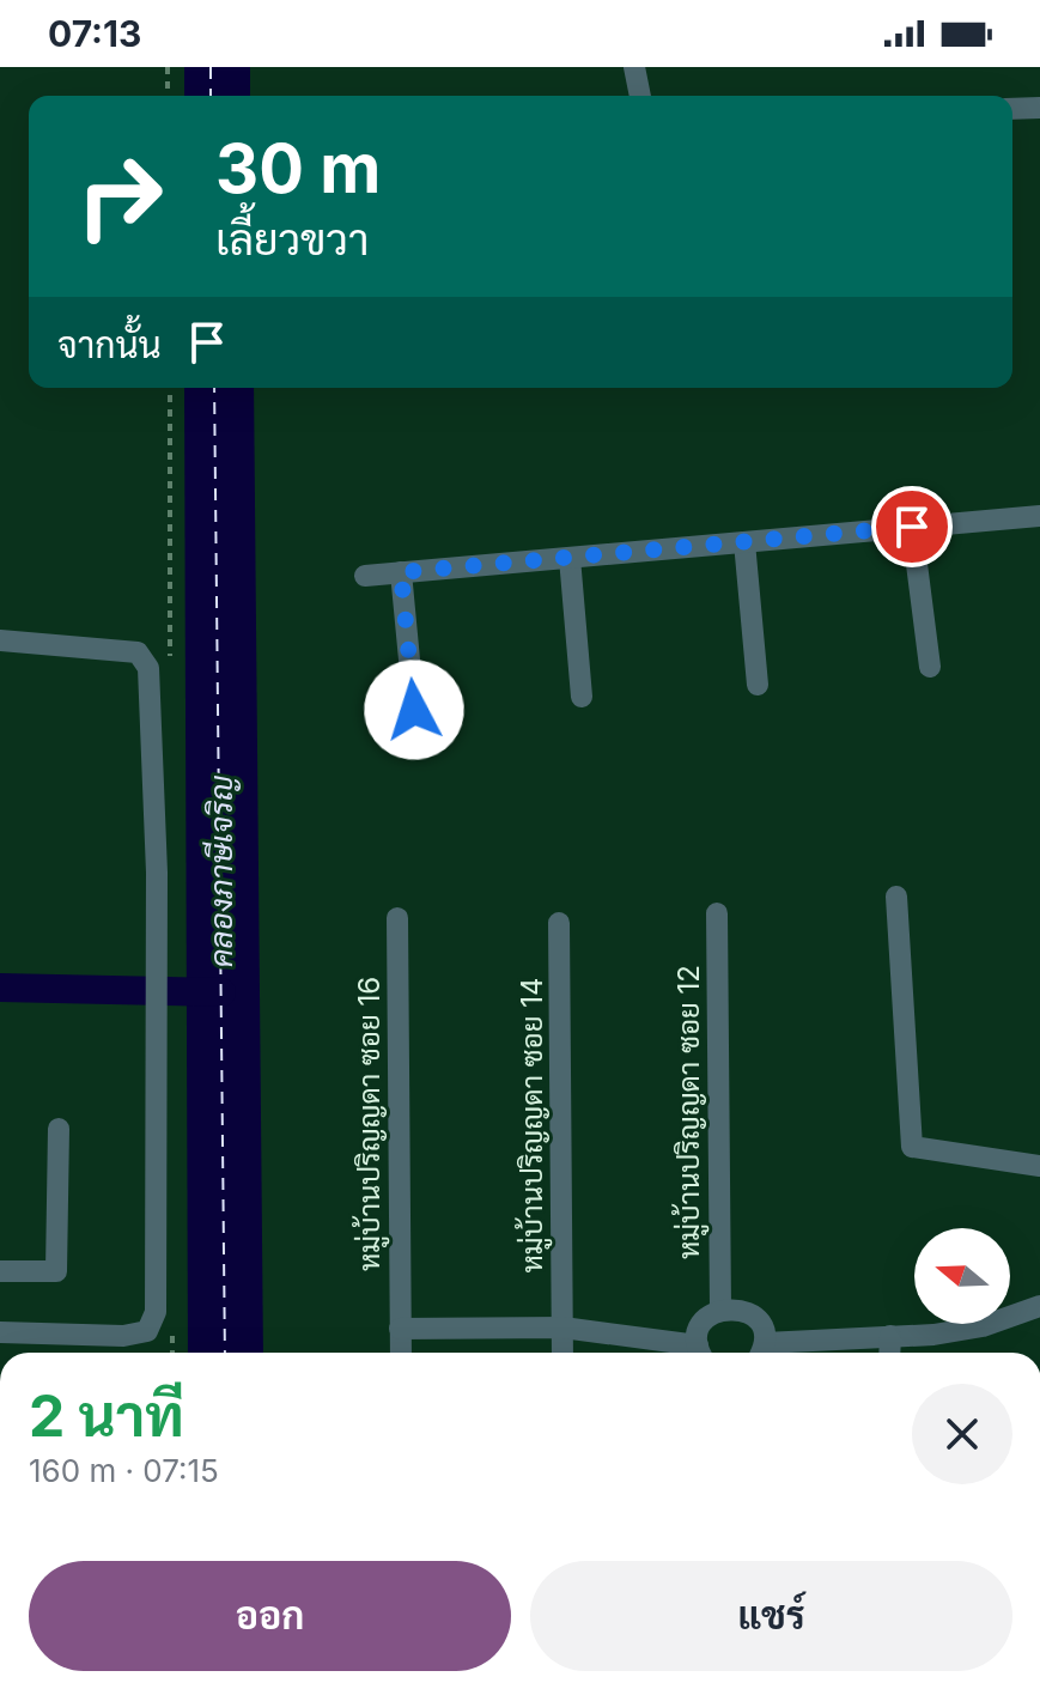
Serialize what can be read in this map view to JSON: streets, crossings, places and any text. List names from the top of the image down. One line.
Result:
{"streets":{"street":["หมู่บ้านปริญญดา ซอย 12","หมู่บ้านปริญญดา ซอย 16","หมู่บ้านปริญญดา ซอย 14"]},"water":["คลองภาษีเจริญ"],"north":"left","page":{"status":"07:13","turn":["30 m","เลี้ยวขวา"],"then":"จากนั้น","heading":["2 นาที","160 m · 07:15"],"buttons":["ออก","แชร์"]}}
